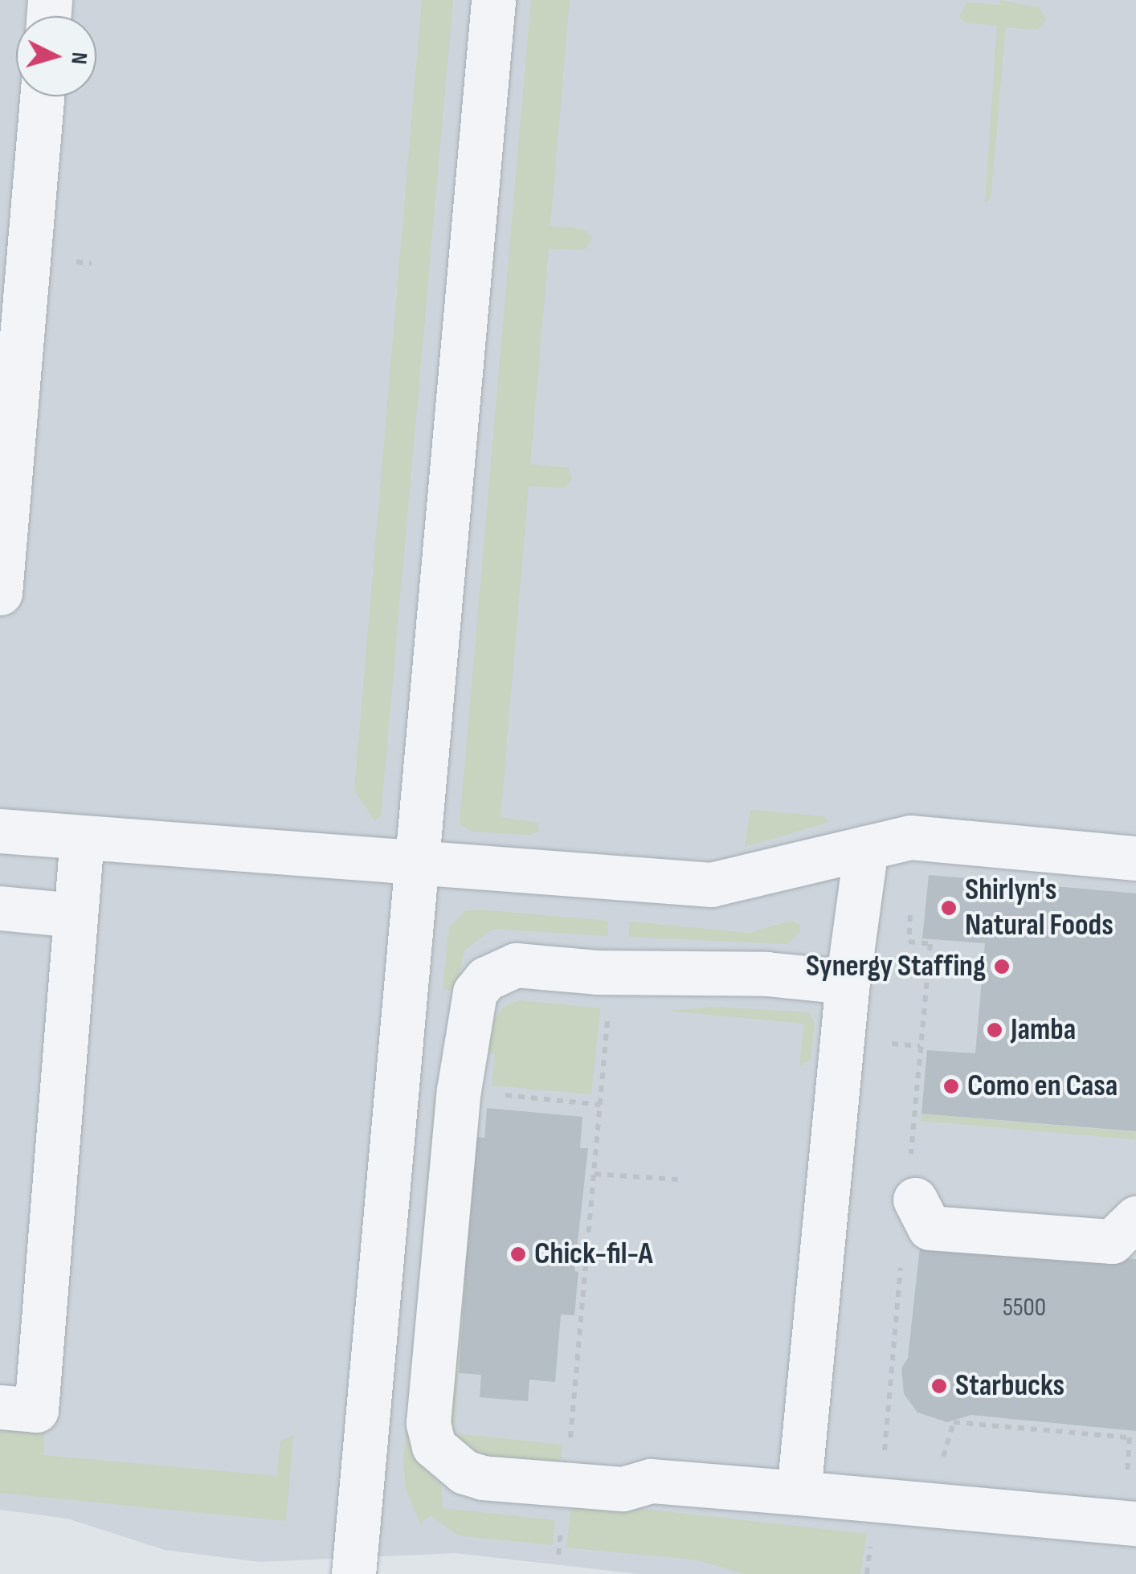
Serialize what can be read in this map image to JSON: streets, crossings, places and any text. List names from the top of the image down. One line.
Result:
{"places":["Shirlyn's Natural Foods","Synergy Staffing","Jamba","Como en Casa","Chick-fil-A","Starbucks"],"house_numbers":["5500"],"north":"right"}
